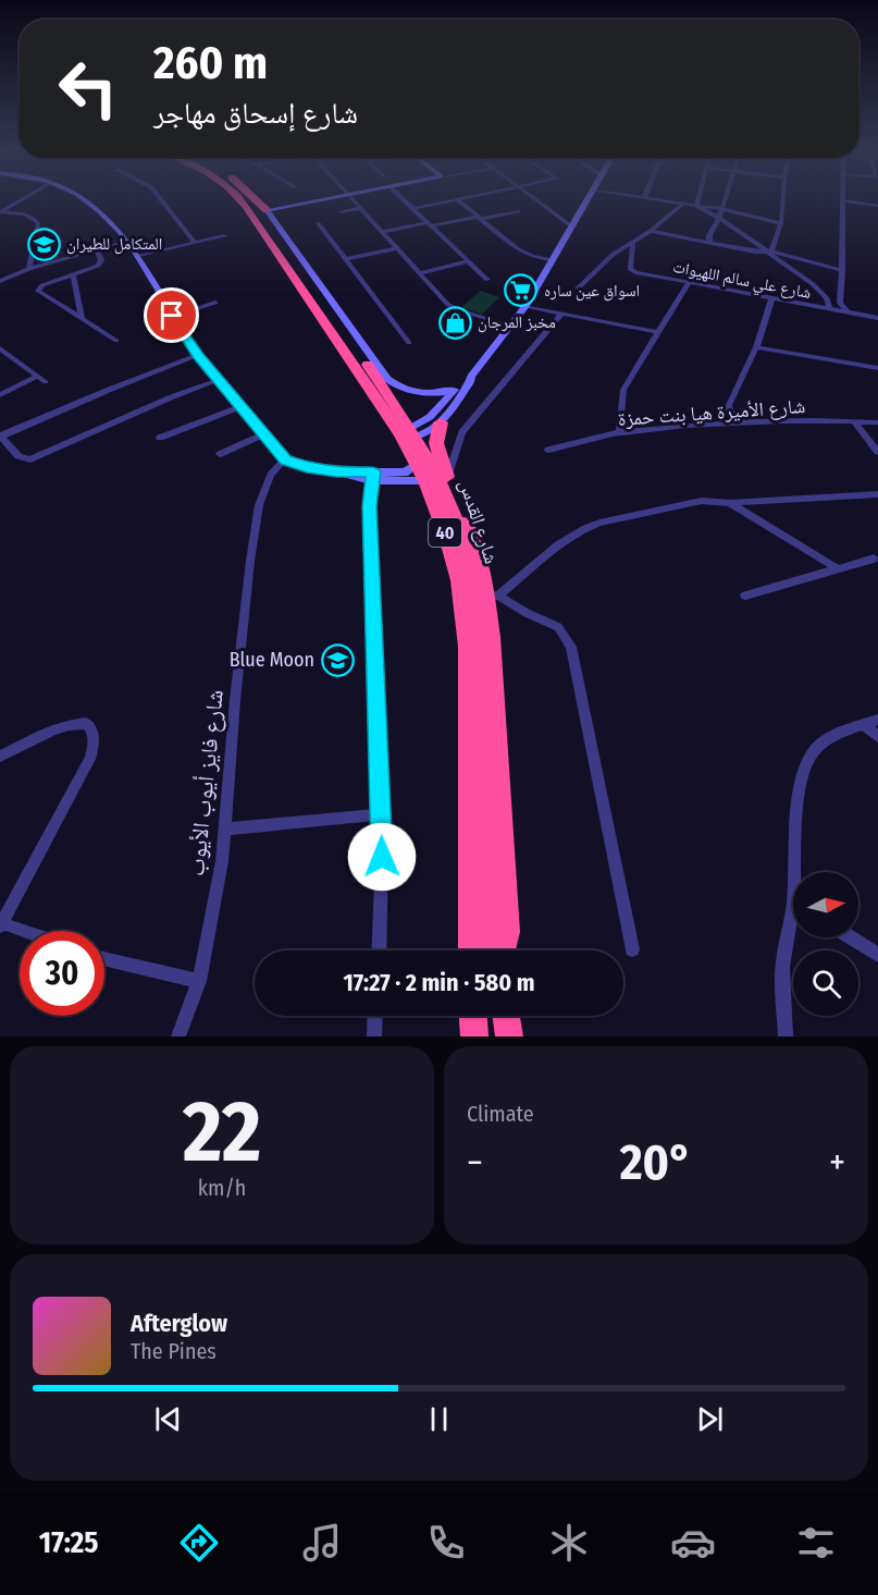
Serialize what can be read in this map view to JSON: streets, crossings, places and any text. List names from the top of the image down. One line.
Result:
{"streets":{"highway":["شارع القدس","40"],"street":["شارع علي سالم اللهيوات","شارع الأميرة هيا بنت حمزة","شارع فايز أيوب الأيوب"]},"places":{"school or university":["المتكامل للطيران","Blue Moon"],"supermarket":["اسواق عين ساره"],"shop":["مخبز المرجان"]},"north":"right","page":{"turn":["260 m","شارع إسحاق مهاجر"],"limit":"30","trip":"17:27 · 2 min · 580 m","tile":[["22","km/h"],"Climate"],"heat":["−","20°","+"],"song":["Afterglow","The Pines"],"tabs":"17:25"}}
